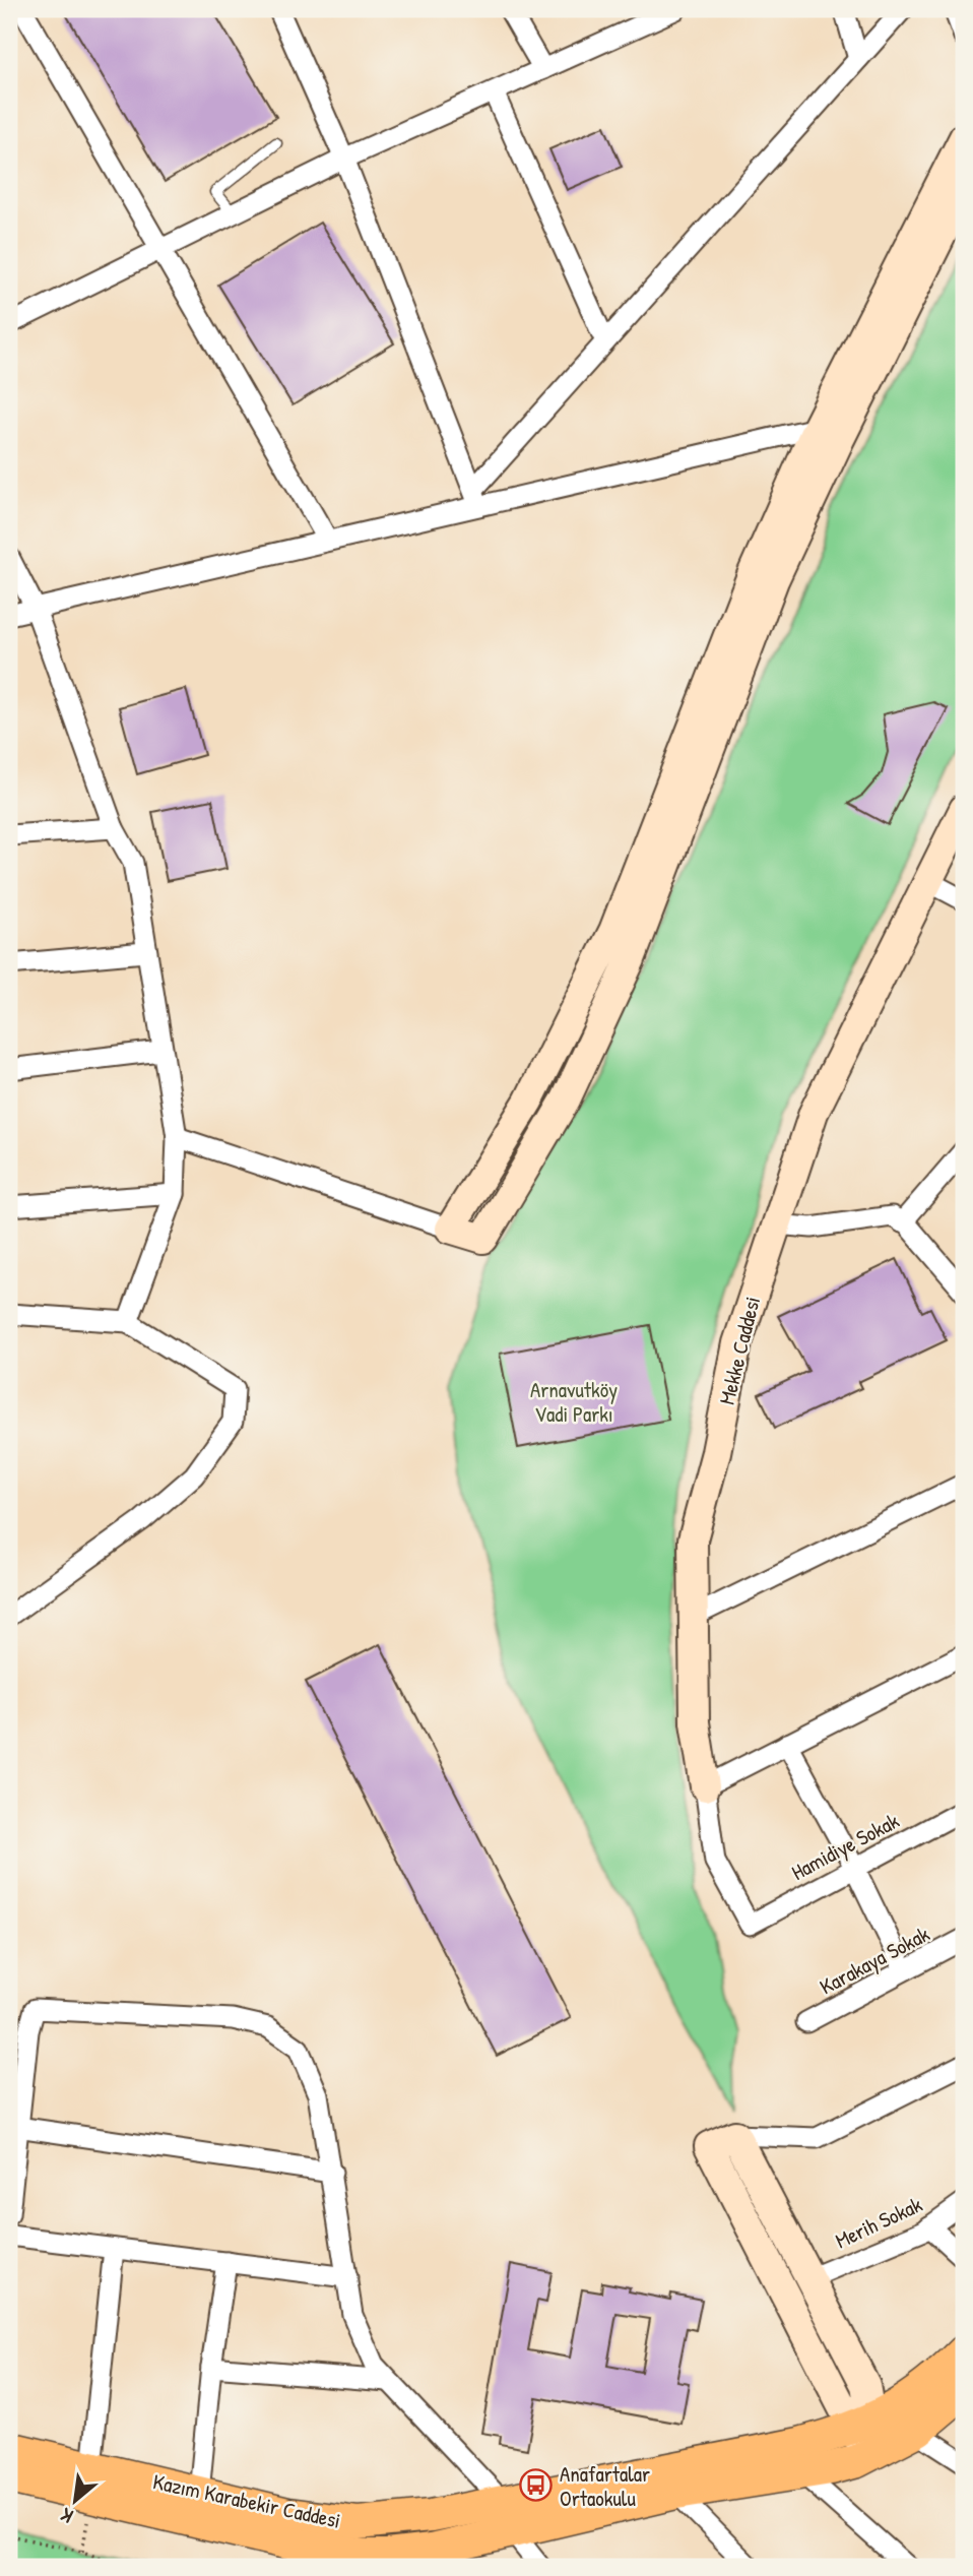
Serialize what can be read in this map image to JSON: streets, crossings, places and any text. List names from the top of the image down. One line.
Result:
{"streets":{"main road":["Mekke Caddesi","Kazım Karabekir Caddesi"],"street":["Hamidiye Sokak","Karakaya Sokak","Merih Sokak"]},"crossings":[["Mekke Caddesi","Hamidiye Sokak"]],"parks":["Arnavutköy Vadi Parkı"],"places":{"bus stop":["Anafartalar Ortaokulu"]},"north":"bottom left"}
